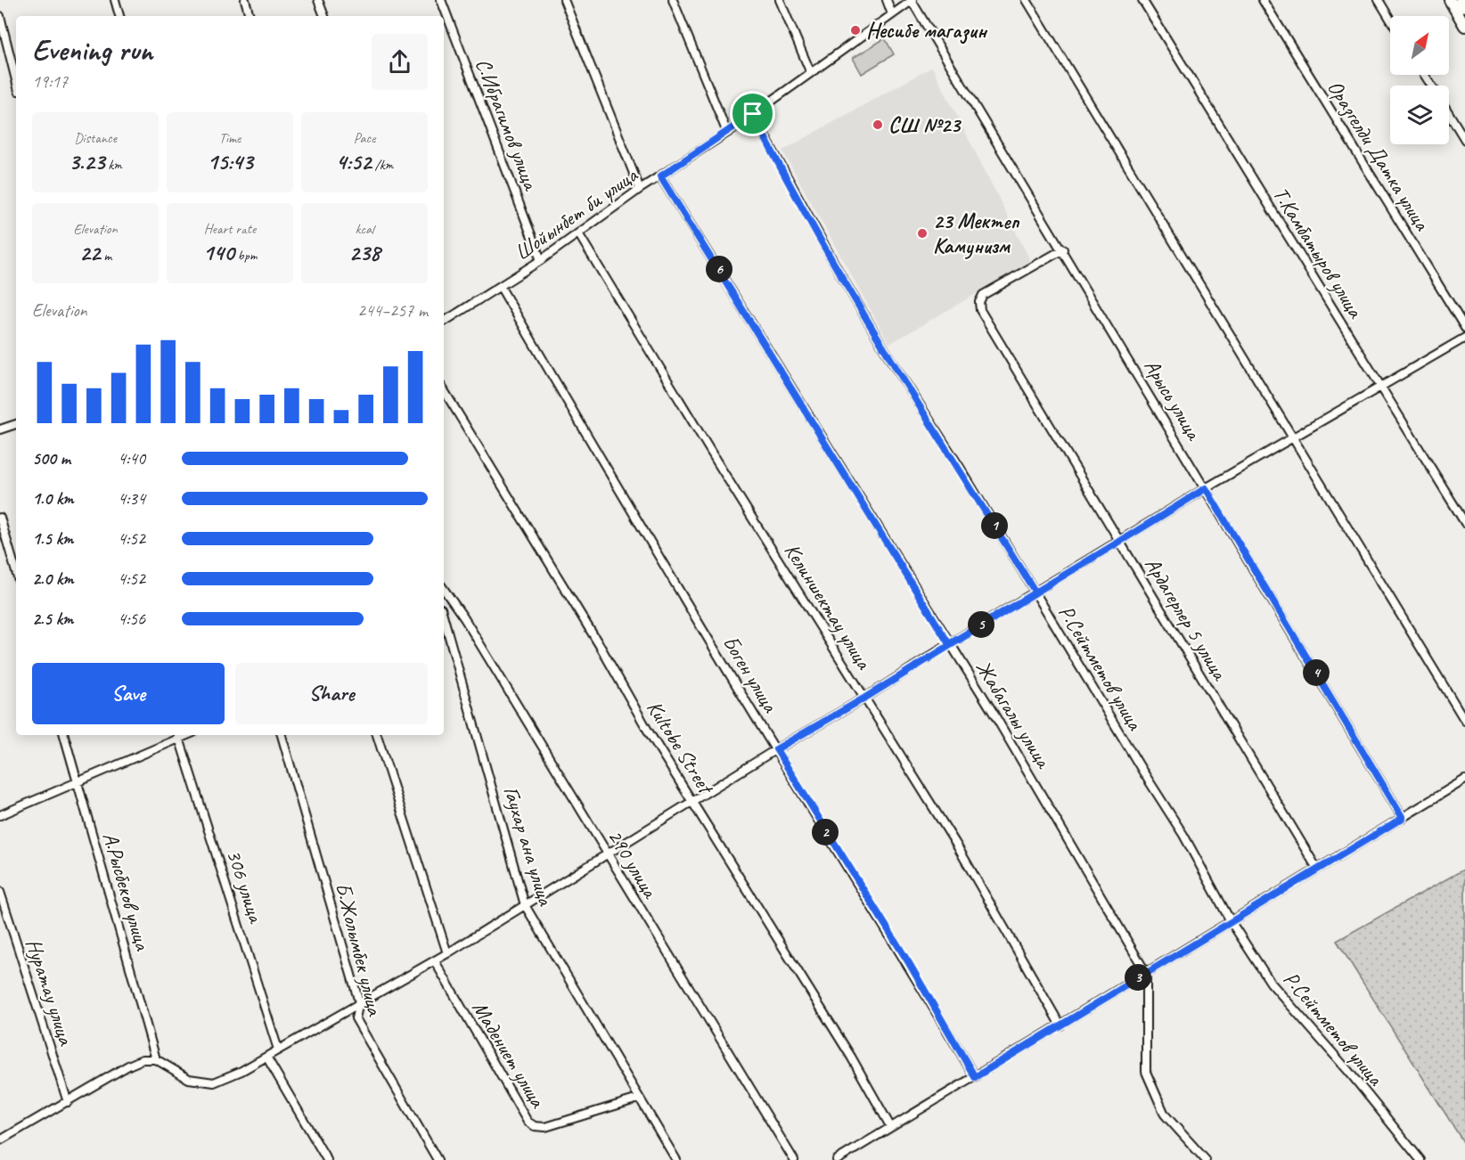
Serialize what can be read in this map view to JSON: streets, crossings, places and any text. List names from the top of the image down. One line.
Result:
{"streets":{"street":["С.Ибрагимов улица","Оразгелди Датка улица","Шойынбет би улица","Т.Камбатыров улица","Арысь улица","Келиншектау улица","Ардагерлер 5 улица","Р.Сейтметов улица","Боген улица","Жабагалы улица","Kultobe Street","Гаухар ана улица","290 улица","306 улица","А.Рысбеков улица","Б.Жолымбек улица","Нуратау улица","Мадениет улица"]},"crossings":[["С.Ибрагимов улица","Шойынбет би улица"],["Шойынбет би улица","Арысь улица"],["Шойынбет би улица","Келиншектау улица"],["Шойынбет би улица","Р.Сейтметов улица"],["Шойынбет би улица","Боген улица"],["Шойынбет би улица","Жабагалы улица"],["Арысь улица","Ардагерлер 5 улица"],["Гаухар ана улица","Мадениет улица"]],"places":["Несибе магазин","СШ №23","23 Мектеп Камунизм"],"north":"top right","page":{"heading":["Evening run","19:17"],"stats":[["Distance","3.23 km"],["Time","15:43"],["Pace","4:52 /km"],["Elevation","22 m"],["Heart rate","140 bpm"],["kcal","238"]],"pins":["6","1","5","4","2","3"],"chart":["Elevation","244–257 m"],"list":[{"name":"500 m","note":"4:40"},{"name":"1.0 km","note":"4:34"},{"name":"1.5 km","note":"4:52"},{"name":"2.0 km","note":"4:52"},{"name":"2.5 km","note":"4:56"}],"buttons":["Save","Share"]}}
